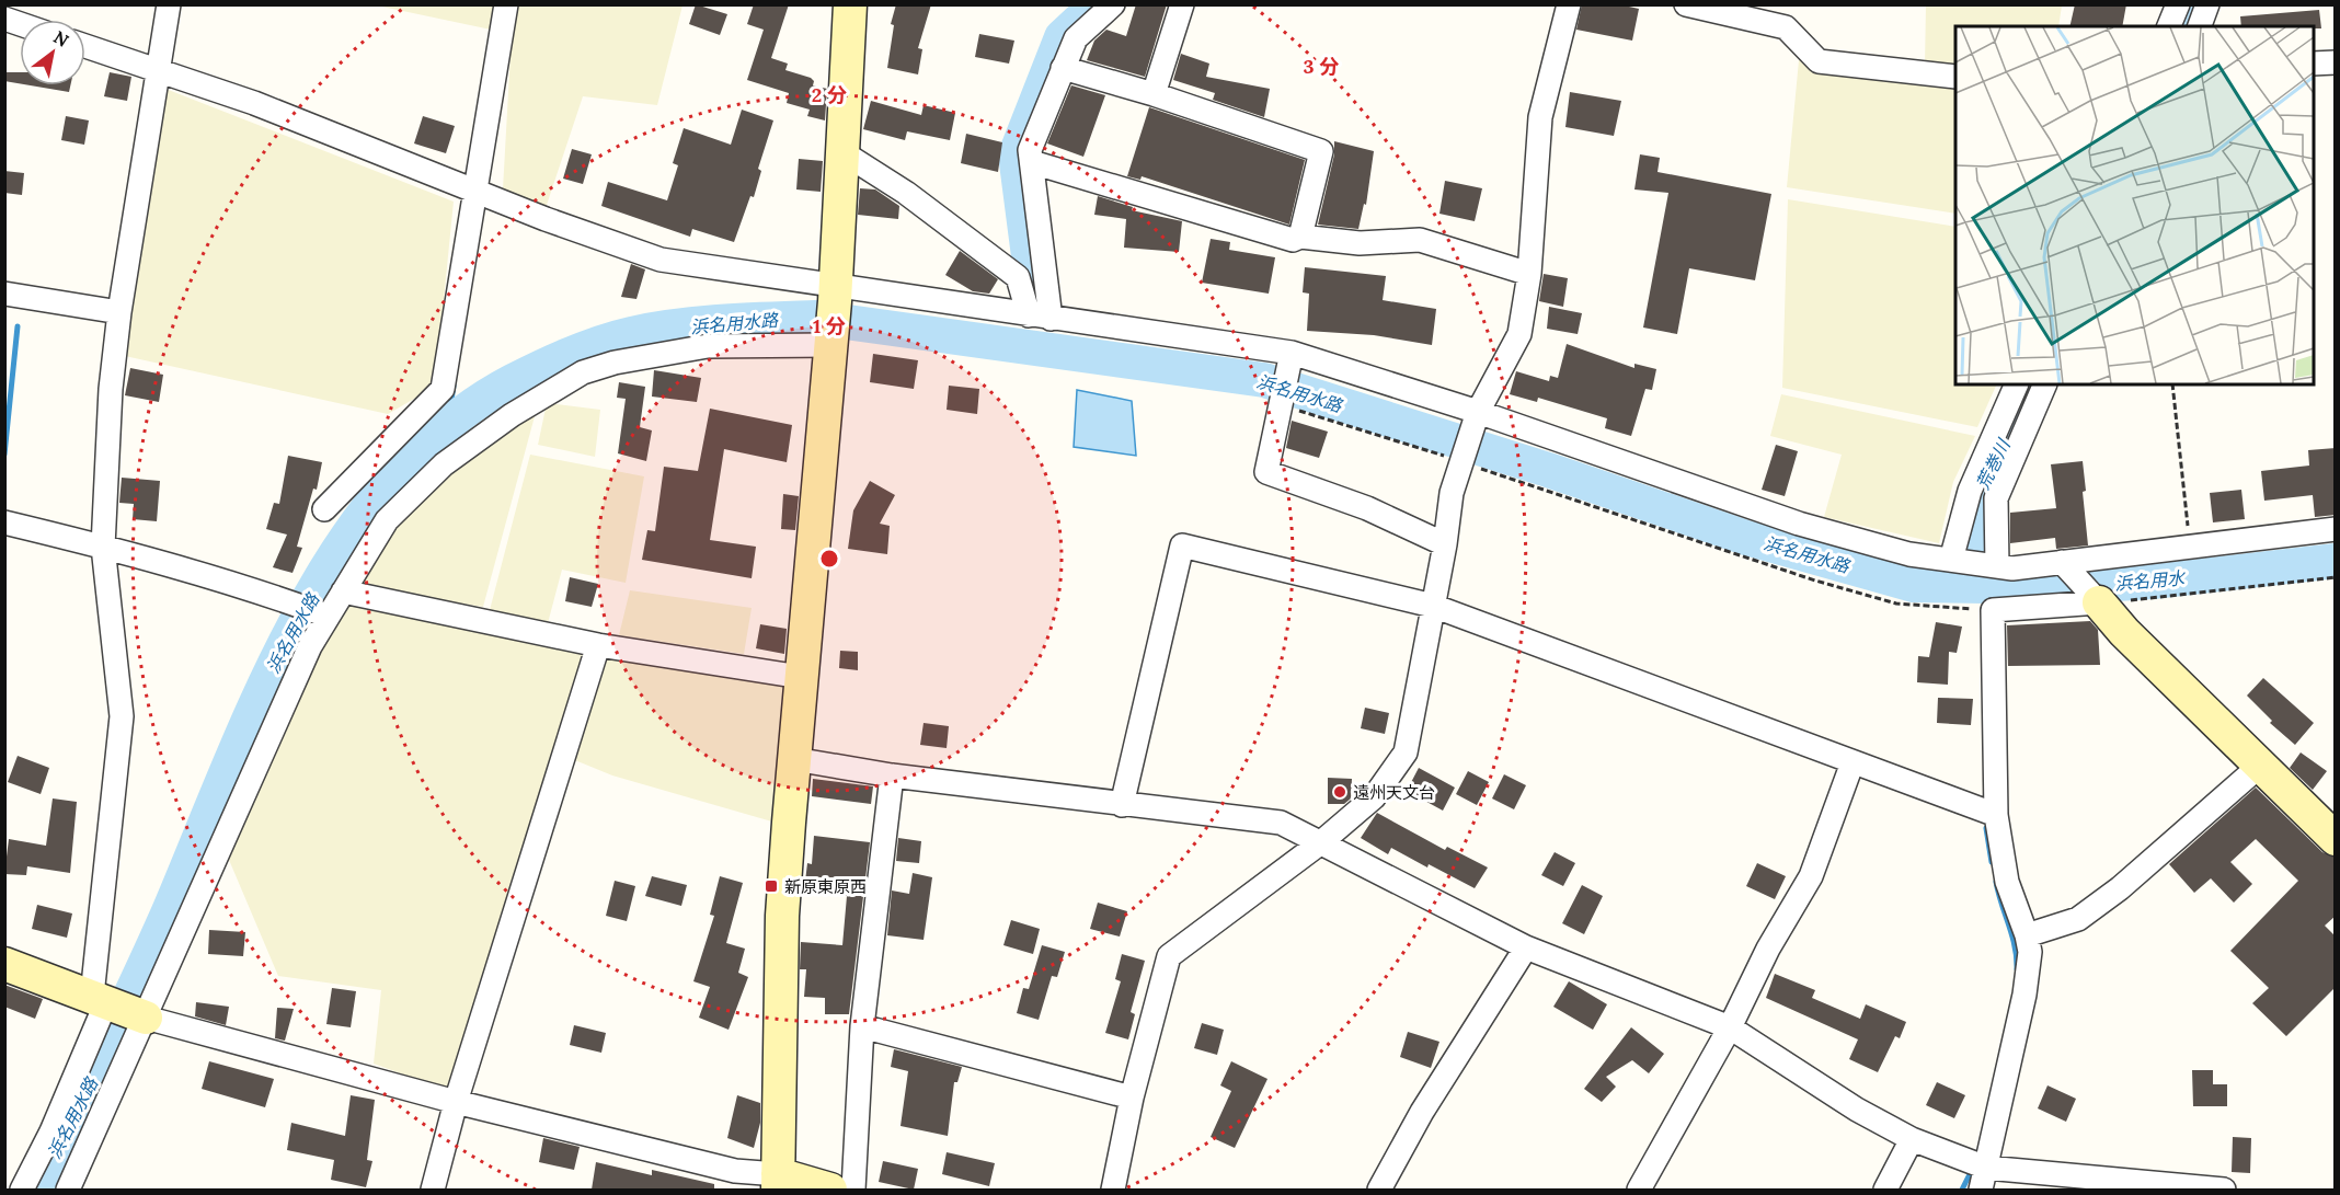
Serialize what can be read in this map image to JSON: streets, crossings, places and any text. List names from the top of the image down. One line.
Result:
{"water":["浜名用水路","荒巻川","浜名用水"],"places":{"other":["遠州天文台"],"transit":["新原東原西"]},"north":"top right","rings":["3 分","2 分","1 分"]}
